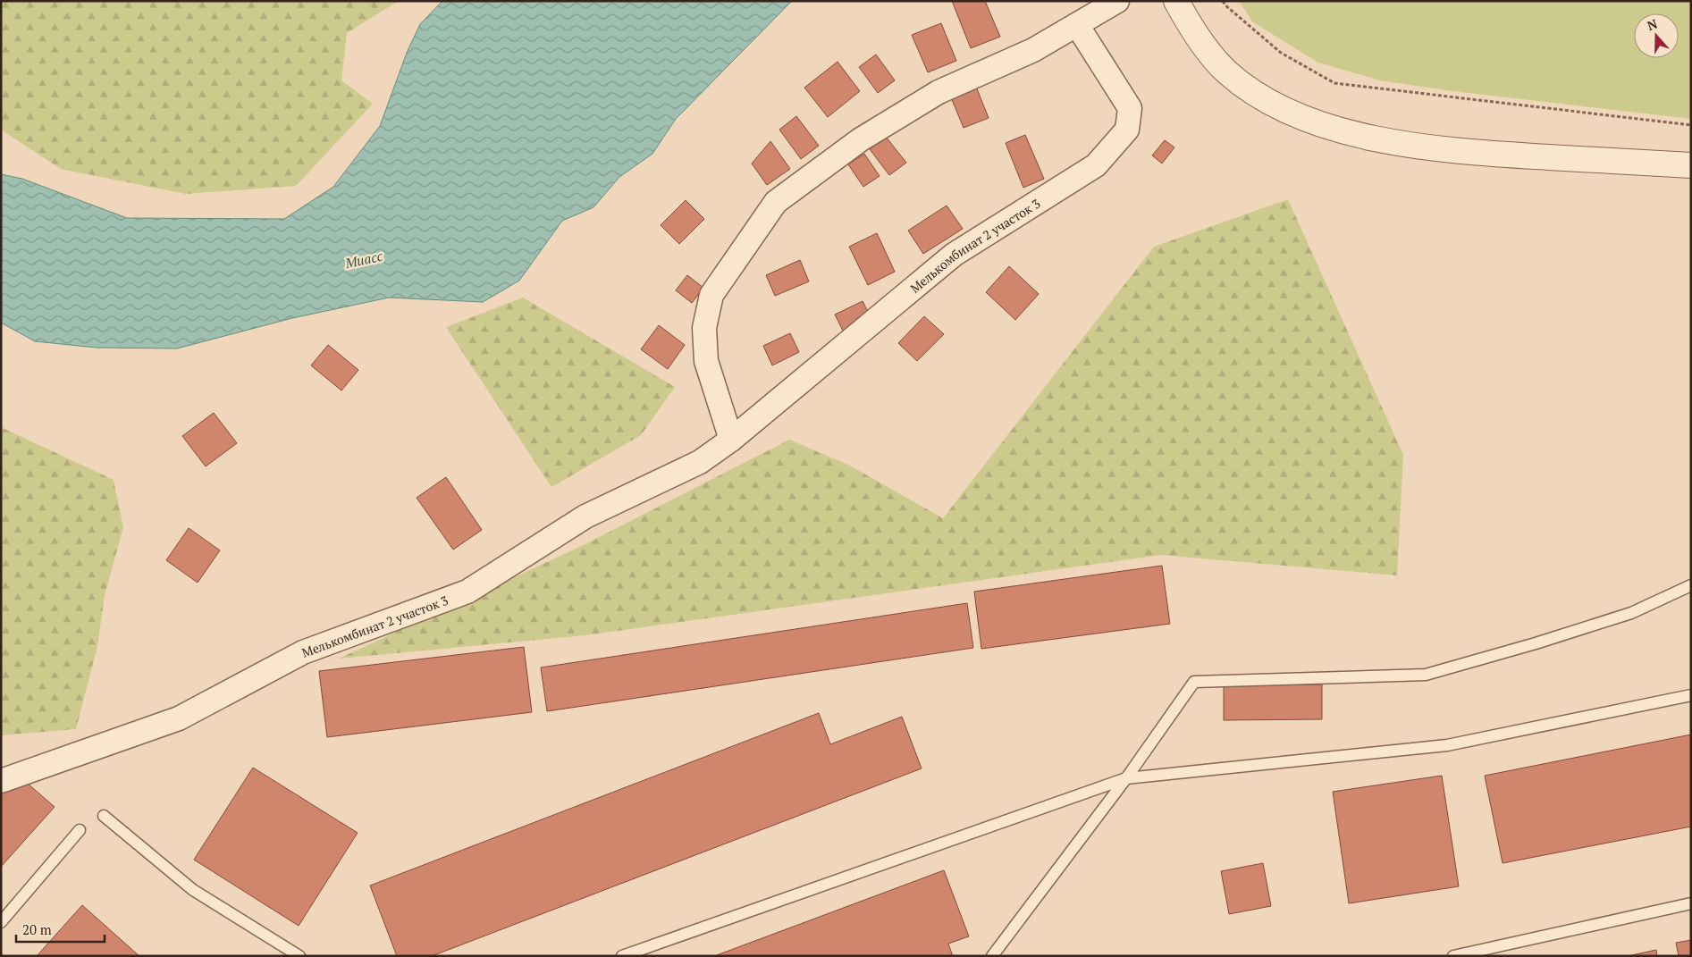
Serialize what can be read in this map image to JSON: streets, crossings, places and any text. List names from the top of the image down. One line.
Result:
{"streets":{"street":["Мелькомбинат 2 участок 3"]},"water":["Миасс"],"scale_bar":"20 m","north":"top"}
